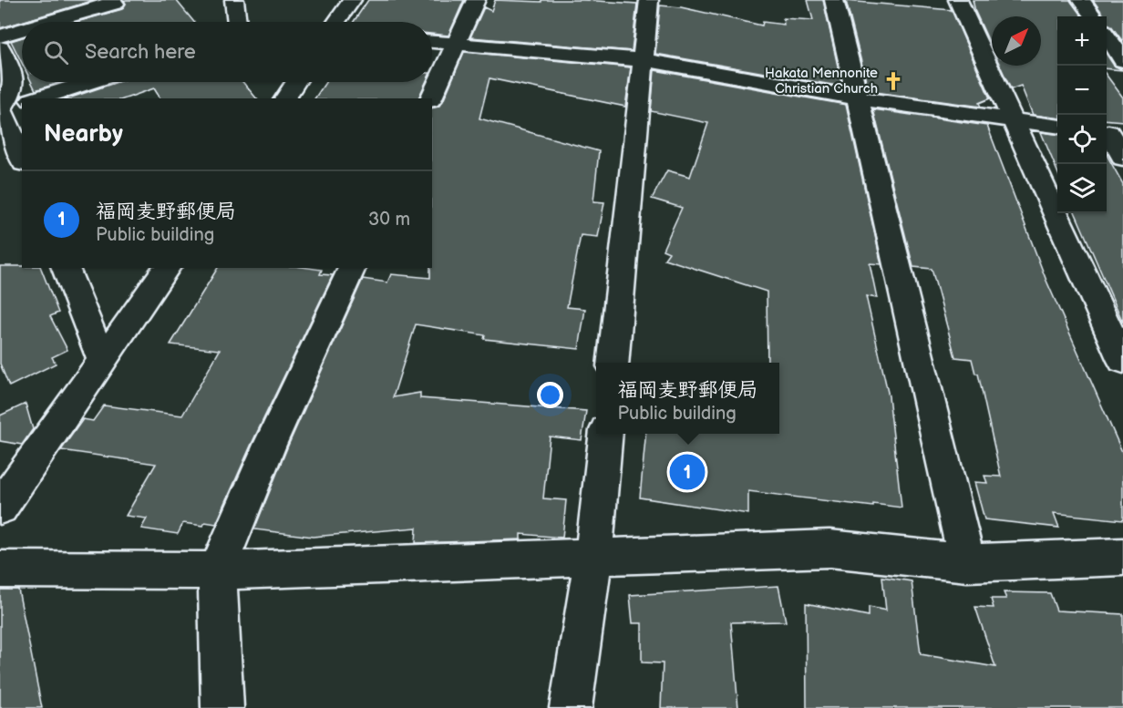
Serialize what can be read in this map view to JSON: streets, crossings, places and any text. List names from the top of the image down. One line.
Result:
{"places":{"church":["Hakata Mennonite Christian Church"]},"north":"top right","page":{"map_buttons":["+","−"],"search":"Search here","heading":"Nearby","list":[{"mark":"1","name":"福岡麦野郵便局","note":"Public building","value":"30 m"}],"popup":["福岡麦野郵便局","Public building"],"pins":"1"}}
